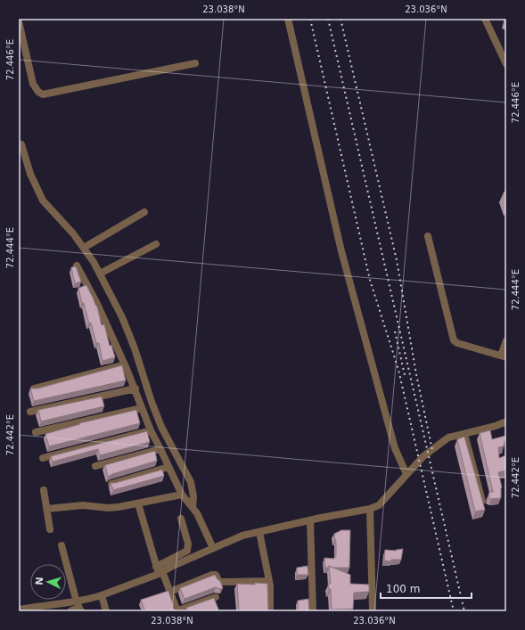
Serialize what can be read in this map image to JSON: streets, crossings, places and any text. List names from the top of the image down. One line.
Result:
{"scale_bar":"100 m","north":"left","coordinates":["23.038°N","23.036°N","72.446°E","72.444°E","72.442°E"]}
